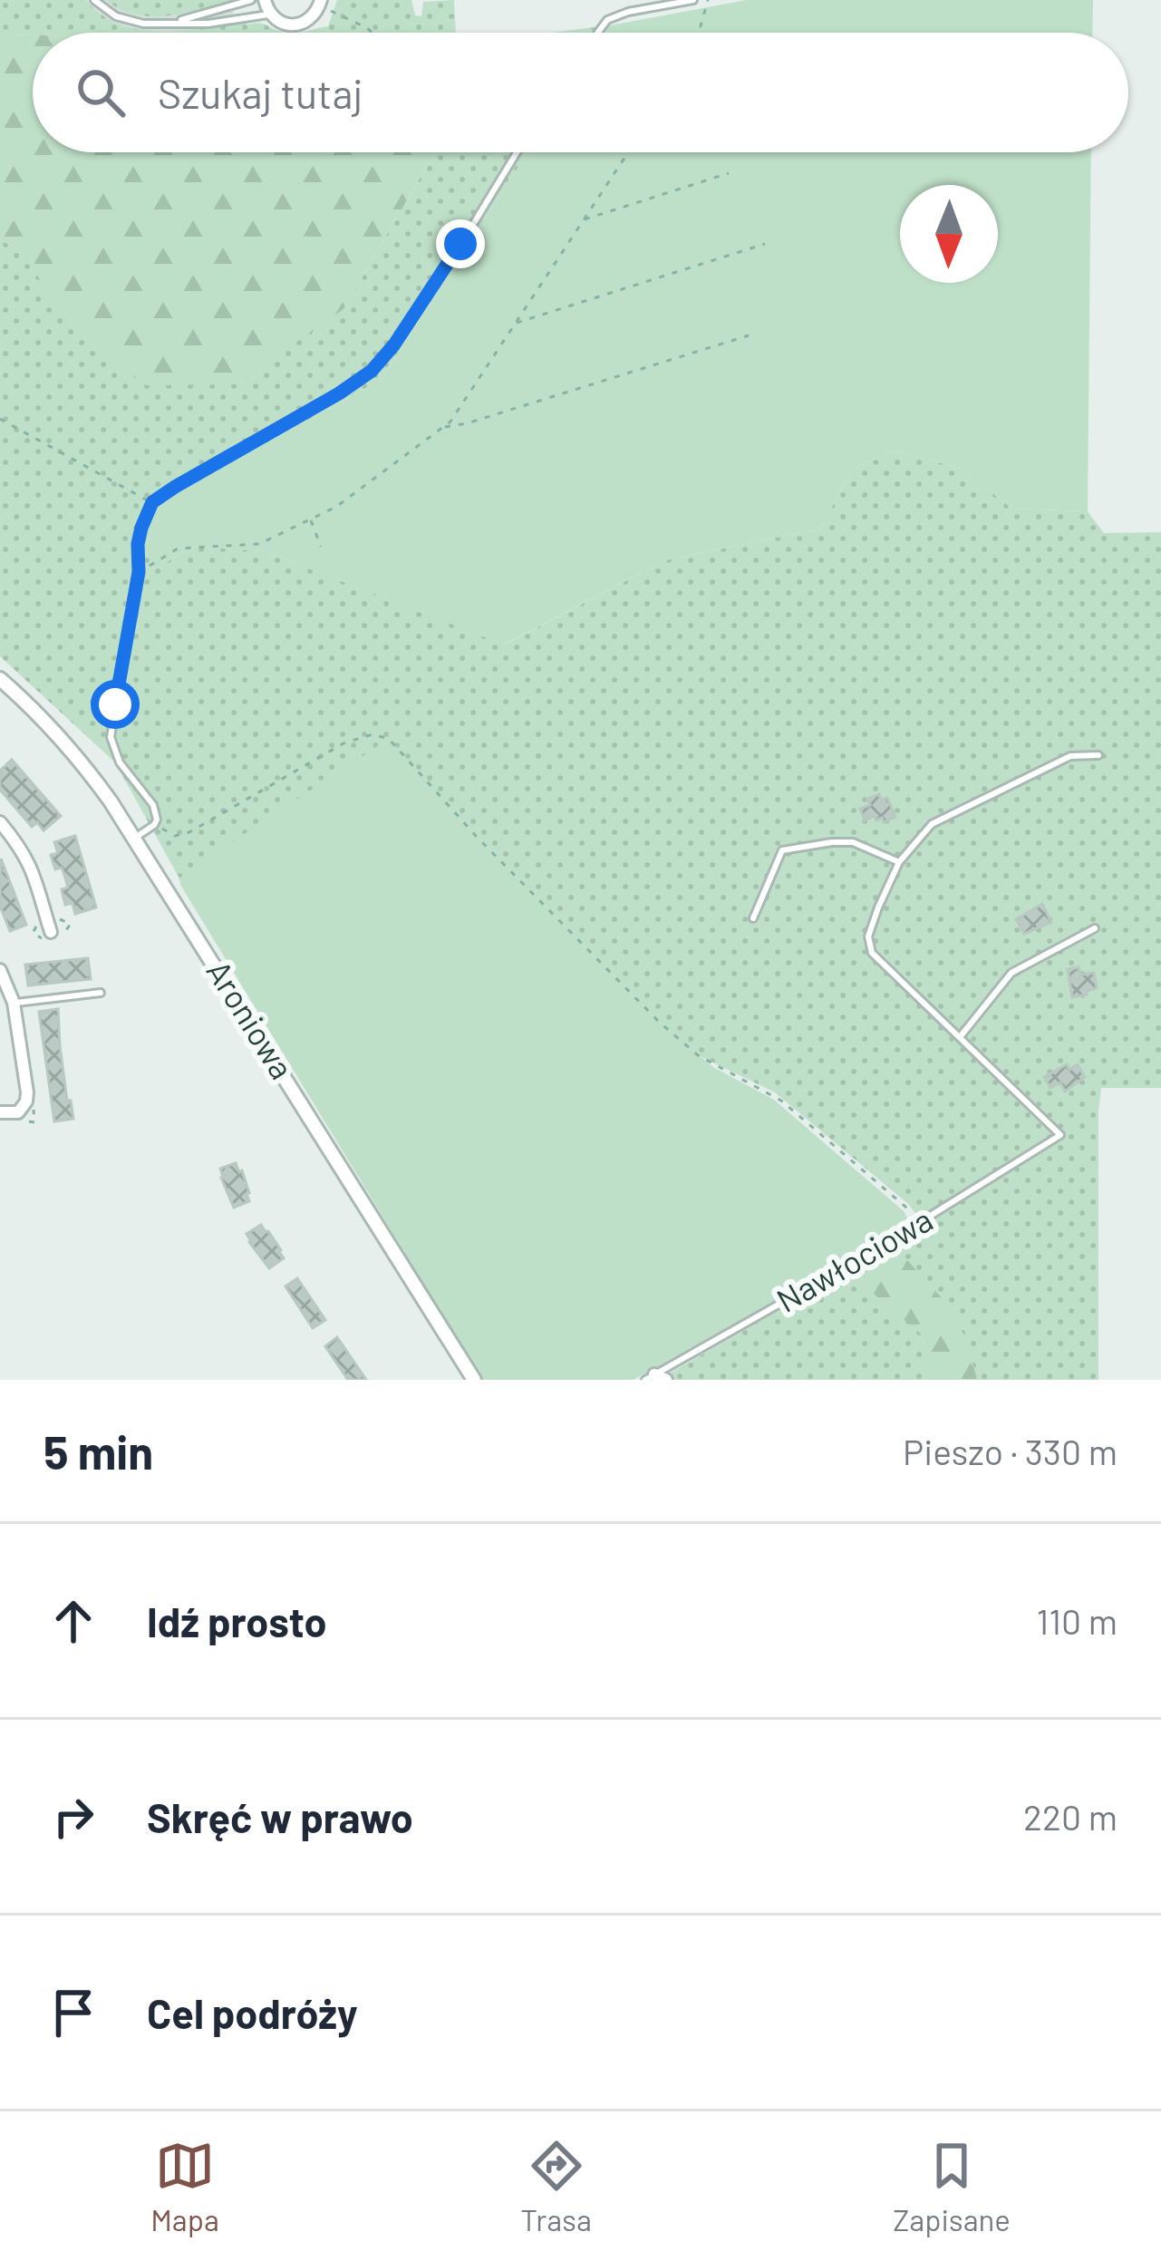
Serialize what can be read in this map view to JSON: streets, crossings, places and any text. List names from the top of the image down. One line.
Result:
{"streets":{"street":["Aroniowa"],"lane":["Nawłociowa"]},"north":"bottom","page":{"search":"Szukaj tutaj","heading":["5 min","Pieszo · 330 m"],"list":[["Idź prosto","110 m"],["Skręć w prawo","220 m"],"Cel podróży"],"nav":["Mapa","Trasa","Zapisane"]}}
